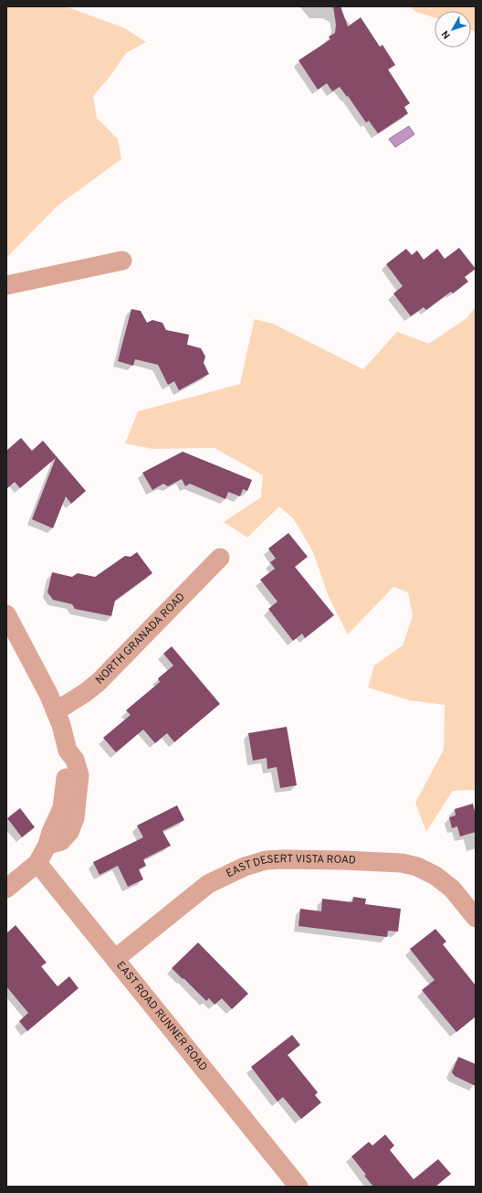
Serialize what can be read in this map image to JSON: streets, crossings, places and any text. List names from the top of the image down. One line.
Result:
{"streets":{"street":["NORTH GRANADA ROAD","EAST DESERT VISTA ROAD","EAST ROAD RUNNER ROAD"]},"crossings":[["EAST DESERT VISTA ROAD","EAST ROAD RUNNER ROAD"]],"north":"bottom left"}
